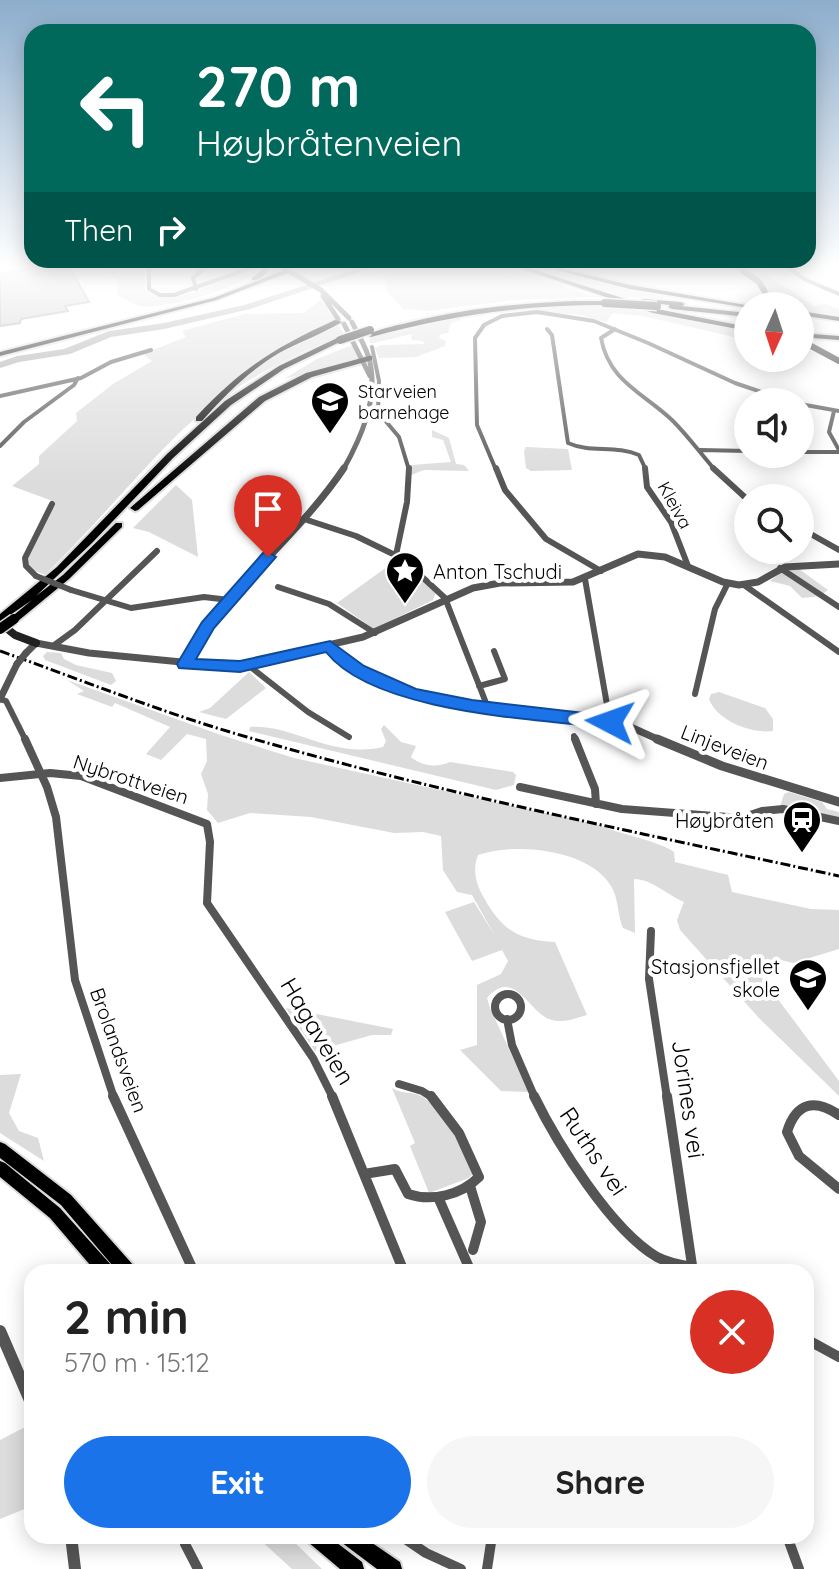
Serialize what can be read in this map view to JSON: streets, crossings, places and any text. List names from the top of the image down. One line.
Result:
{"streets":{"street":["Kleiva","Linjeveien","Nybrottveien","Hagaveien","Brolandsveien","Jorines vei","Ruths vei"]},"crossings":[["Nybrottveien","Hagaveien"],["Nybrottveien","Brolandsveien"]],"places":{"school or university":["Starveien barnehage","Stasjonsfjellet skole"],"place":["Anton Tschudi"],"station":["Høybråten"]},"north":"bottom","page":{"turn":["270 m","Høybråtenveien"],"then":"Then","heading":["2 min","570 m · 15:12"],"buttons":["Exit","Share"]}}
